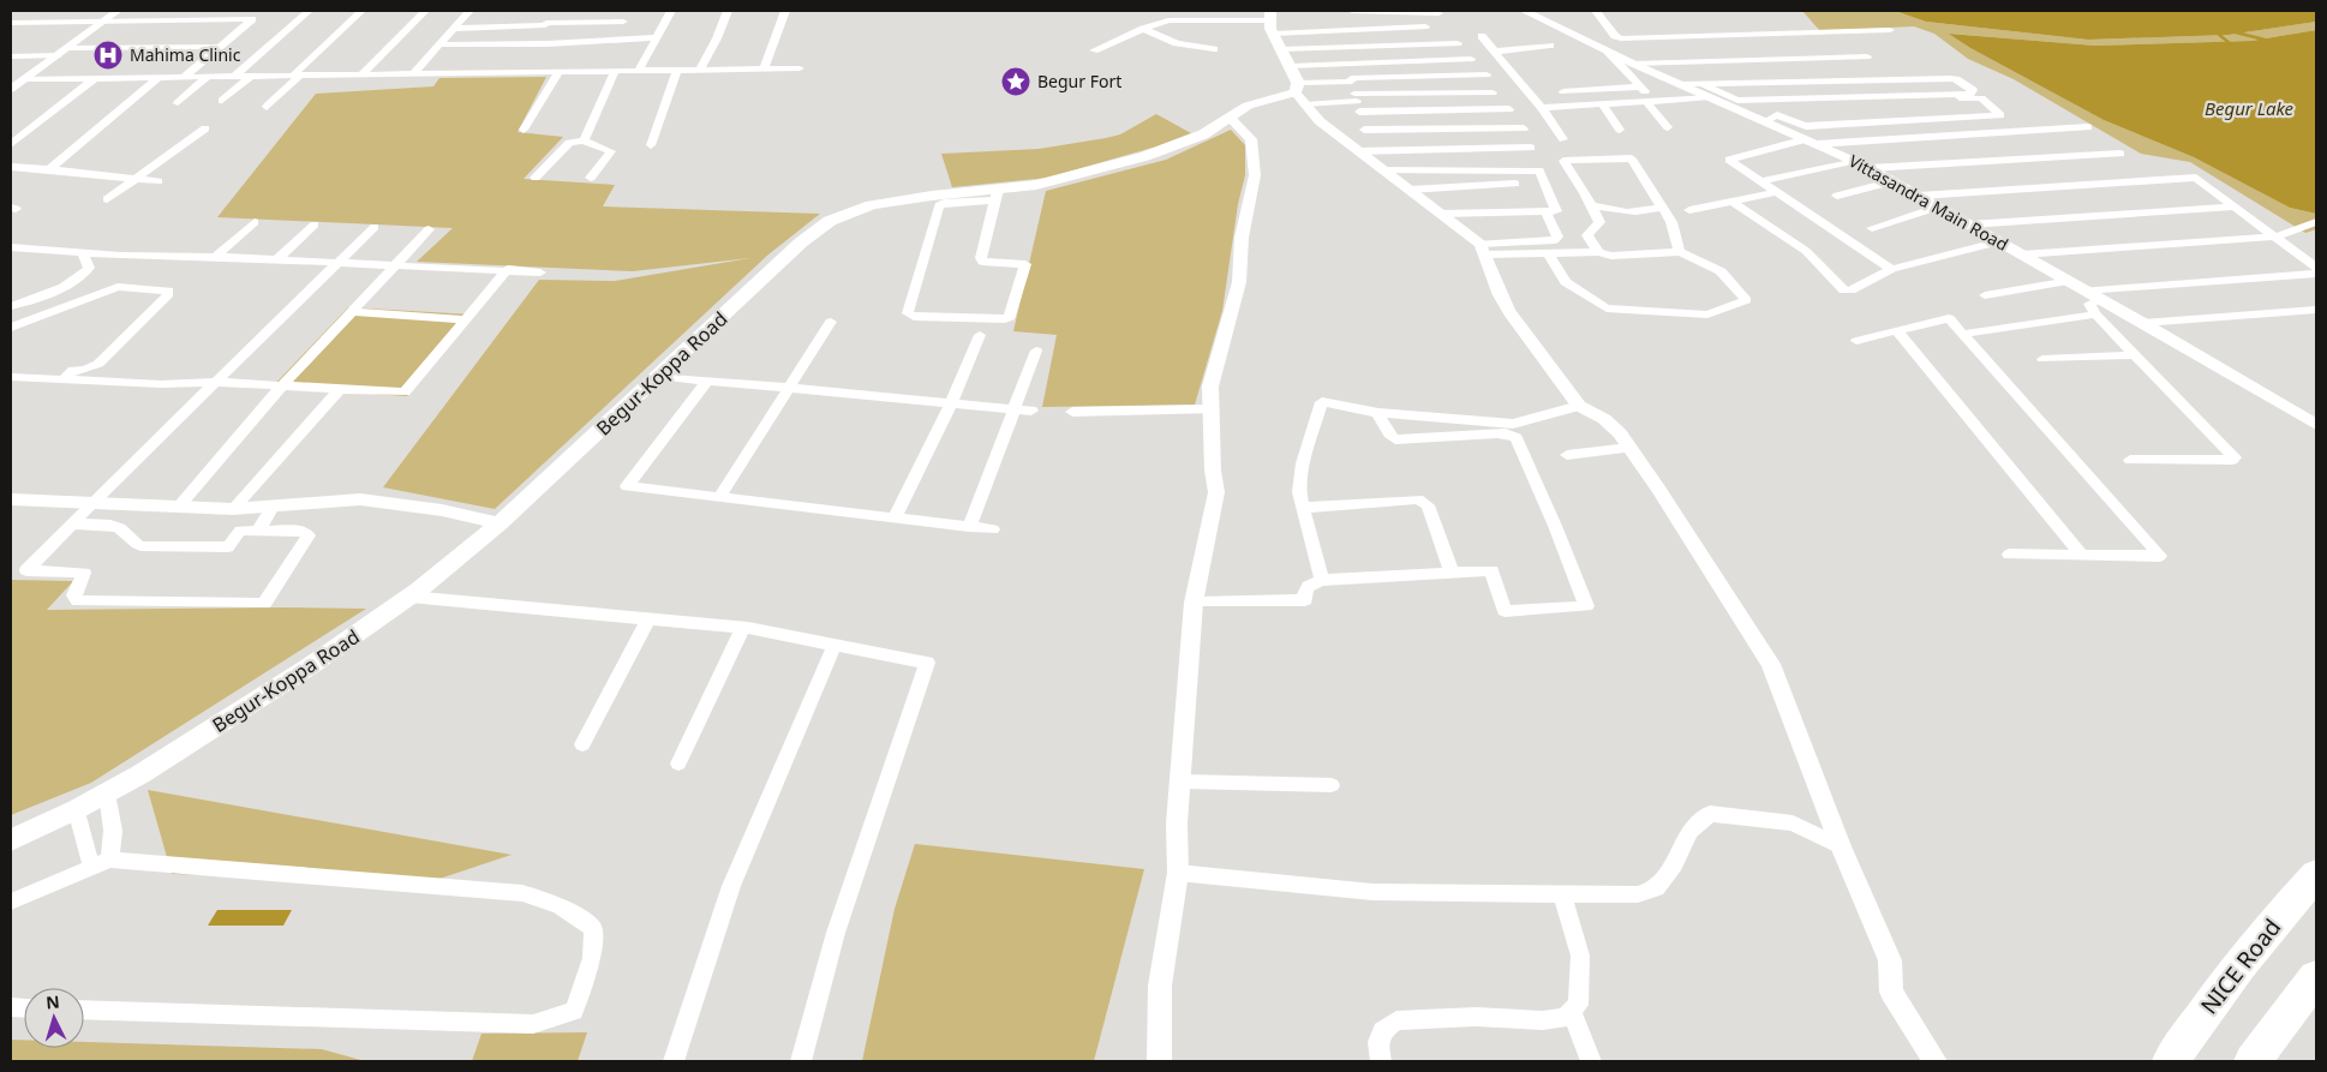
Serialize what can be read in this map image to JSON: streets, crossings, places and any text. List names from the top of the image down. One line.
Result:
{"streets":{"highway":["NICE Road"],"main road":["Begur-Koppa Road"],"street":["Vittasandra Main Road"]},"water":["Begur Lake"],"places":{"hospital":["Mahima Clinic"],"place":["Begur Fort"]},"north":"top"}
